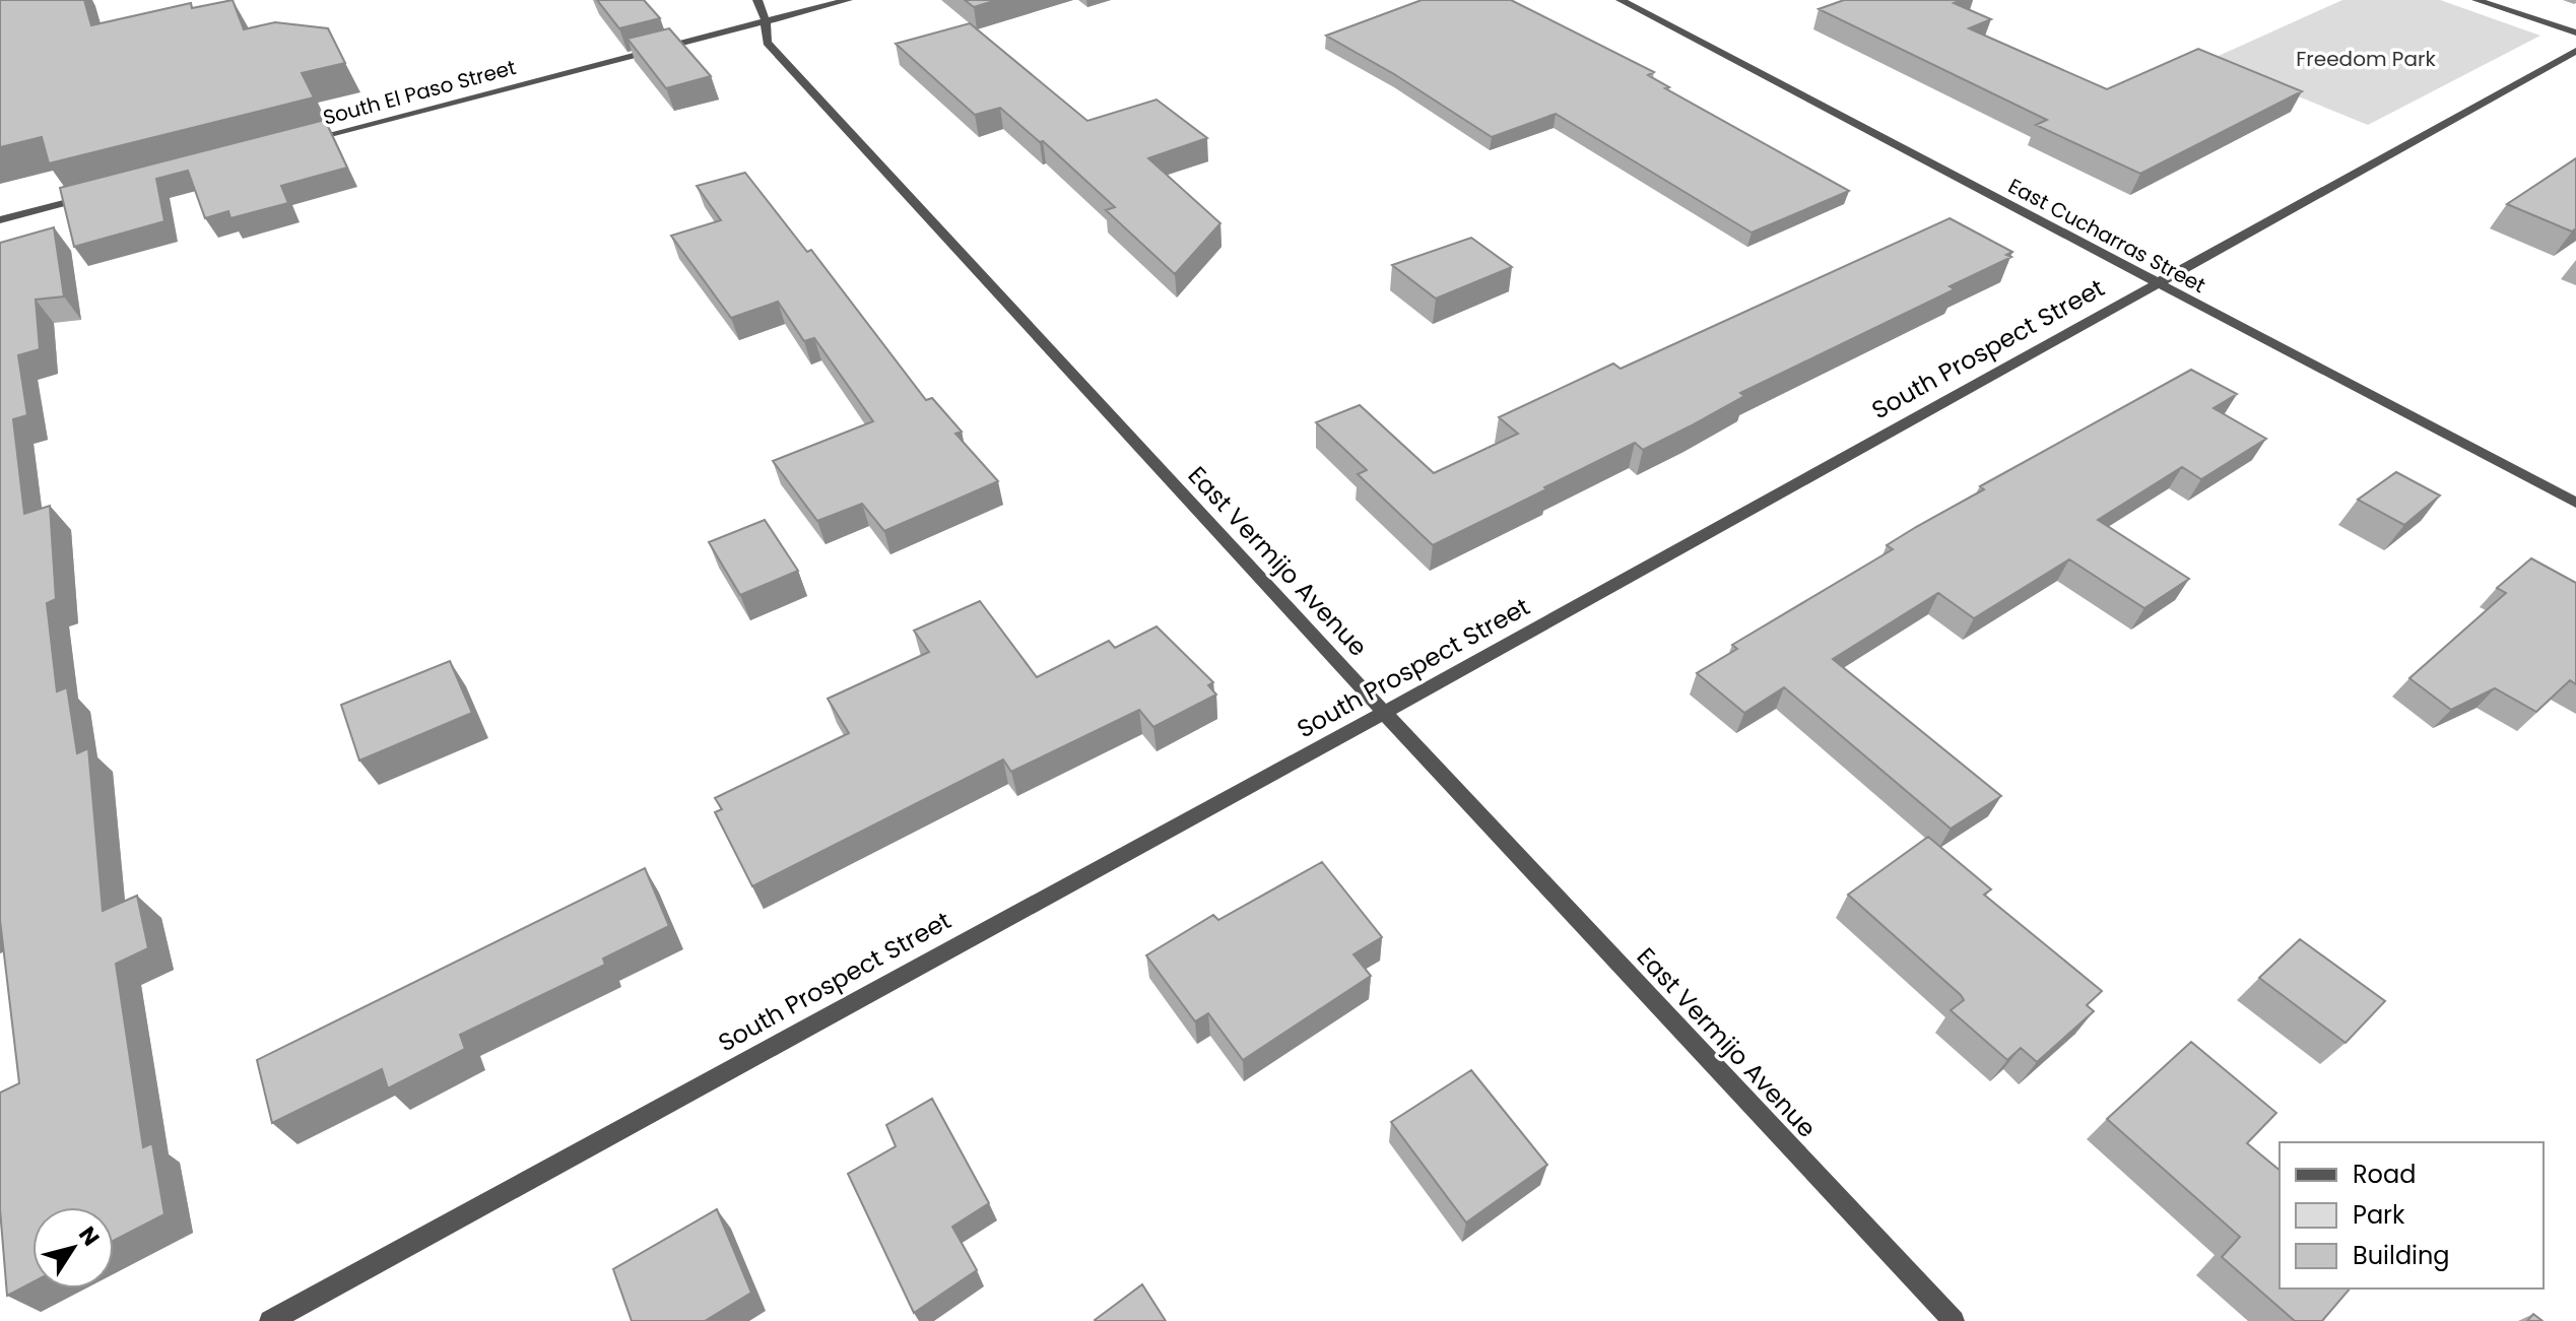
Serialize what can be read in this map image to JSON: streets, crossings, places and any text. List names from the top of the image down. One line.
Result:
{"streets":{"street":["South El Paso Street","East Cucharras Street","South Prospect Street","East Vermijo Avenue"]},"crossings":[["South El Paso Street","East Vermijo Avenue"],["East Cucharras Street","South Prospect Street"],["South Prospect Street","East Vermijo Avenue"]],"parks":["Freedom Park"],"legend":["Road","Park","Building"],"north":"top right"}
